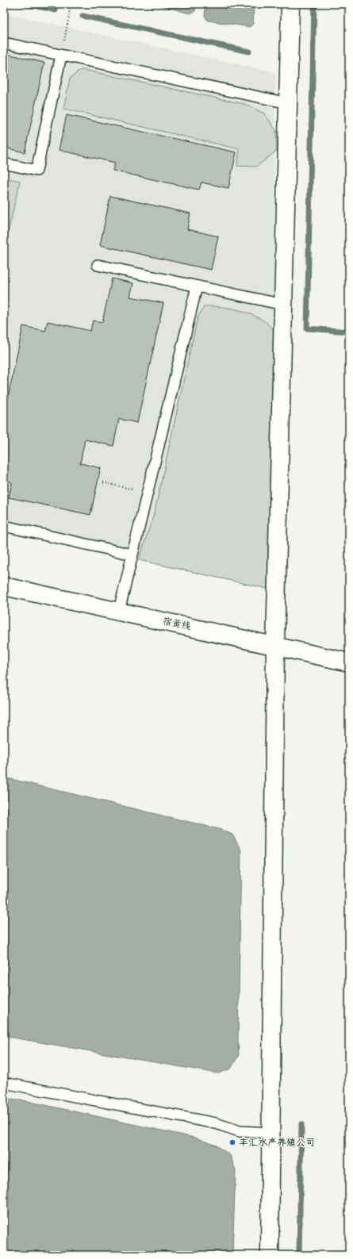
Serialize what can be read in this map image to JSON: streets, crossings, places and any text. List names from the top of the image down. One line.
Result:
{"streets":{"street":["宿黄线"]},"places":["丰汇水产养殖公司"]}
